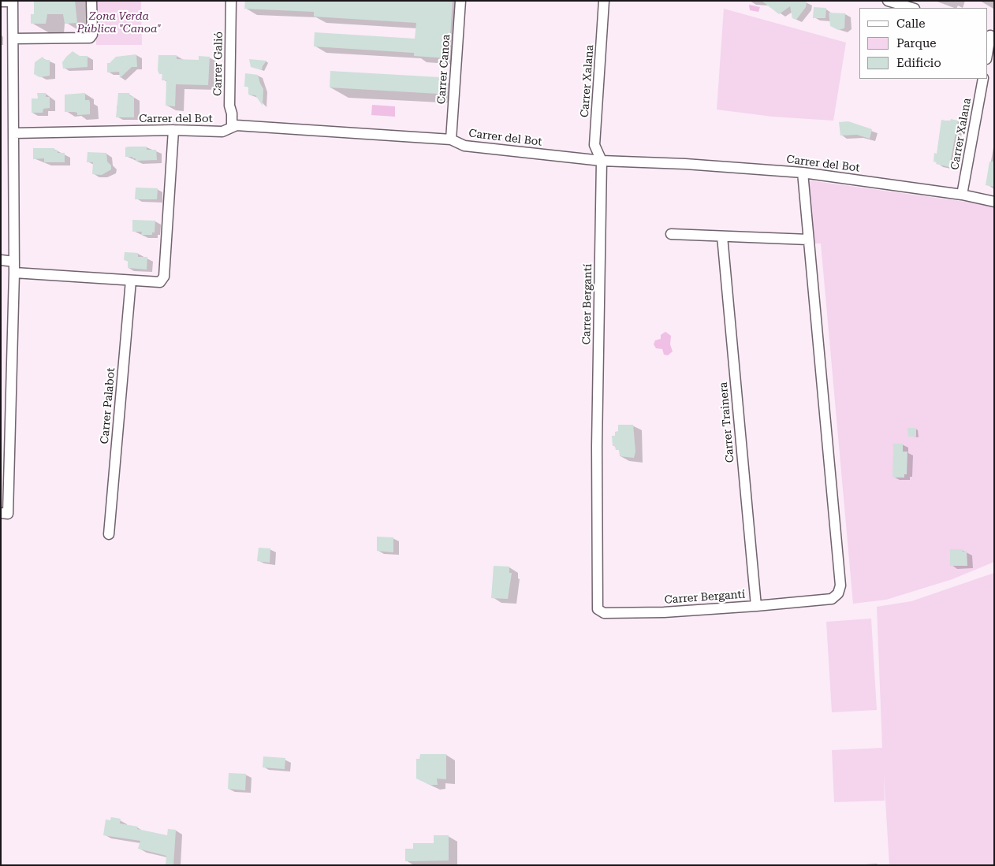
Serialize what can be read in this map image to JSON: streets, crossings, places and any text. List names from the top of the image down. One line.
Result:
{"streets":{"street":["Carrer Galió","Carrer Canoa","Carrer Xalana","Carrer del Bot","Carrer Bergantí","Carrer Palabot","Carrer Trainera"]},"crossings":[["Carrer Galió","Carrer del Bot"],["Carrer Canoa","Carrer del Bot"],["Carrer Xalana","Carrer del Bot"],["Carrer Xalana","Carrer Bergantí"],["Carrer del Bot","Carrer Bergantí"],["Carrer Bergantí","Carrer Trainera"]],"parks":["Zona Verda Pública \"Canoa\""],"legend":["Calle","Parque","Edificio"]}
